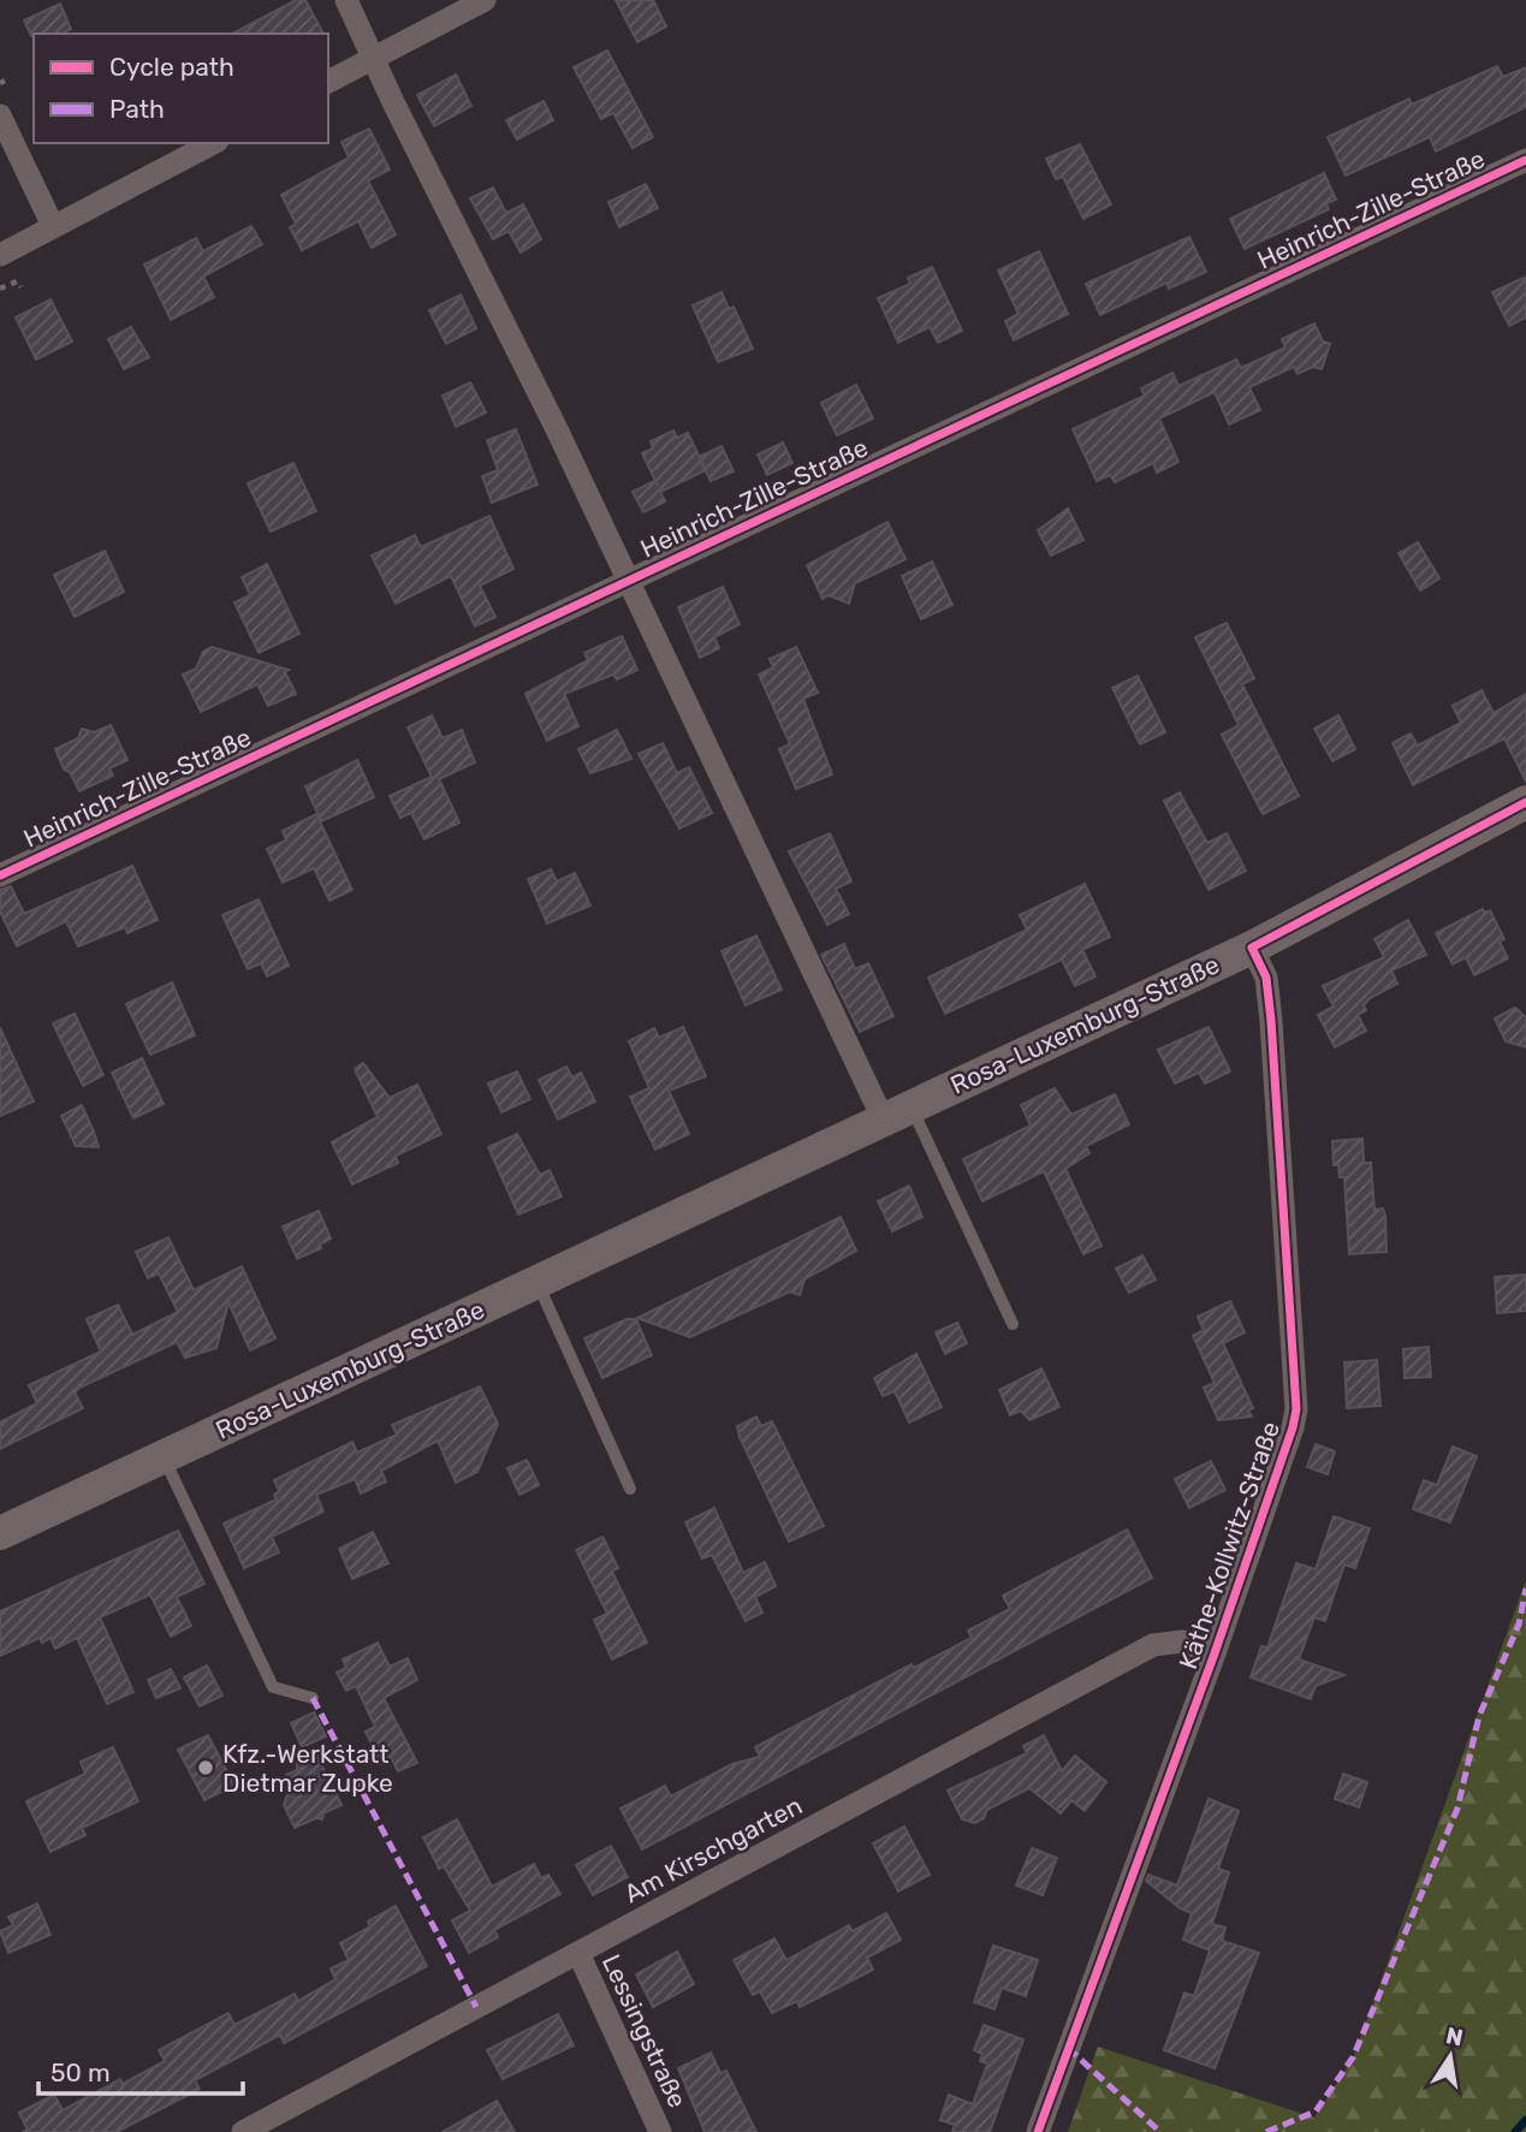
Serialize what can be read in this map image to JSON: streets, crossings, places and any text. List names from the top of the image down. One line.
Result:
{"streets":{"street":["Heinrich-Zille-Straße","Rosa-Luxemburg-Straße","Käthe-Kollwitz-Straße","Am Kirschgarten","Lessingstraße"]},"crossings":[["Heinrich-Zille-Straße","Rosa-Luxemburg-Straße"],["Rosa-Luxemburg-Straße","Käthe-Kollwitz-Straße"],["Käthe-Kollwitz-Straße","Am Kirschgarten"],["Am Kirschgarten","Lessingstraße"]],"places":["Kfz.-Werkstatt Dietmar Zupke"],"legend":["Cycle path","Path"],"scale_bar":"50 m","north":"top"}
